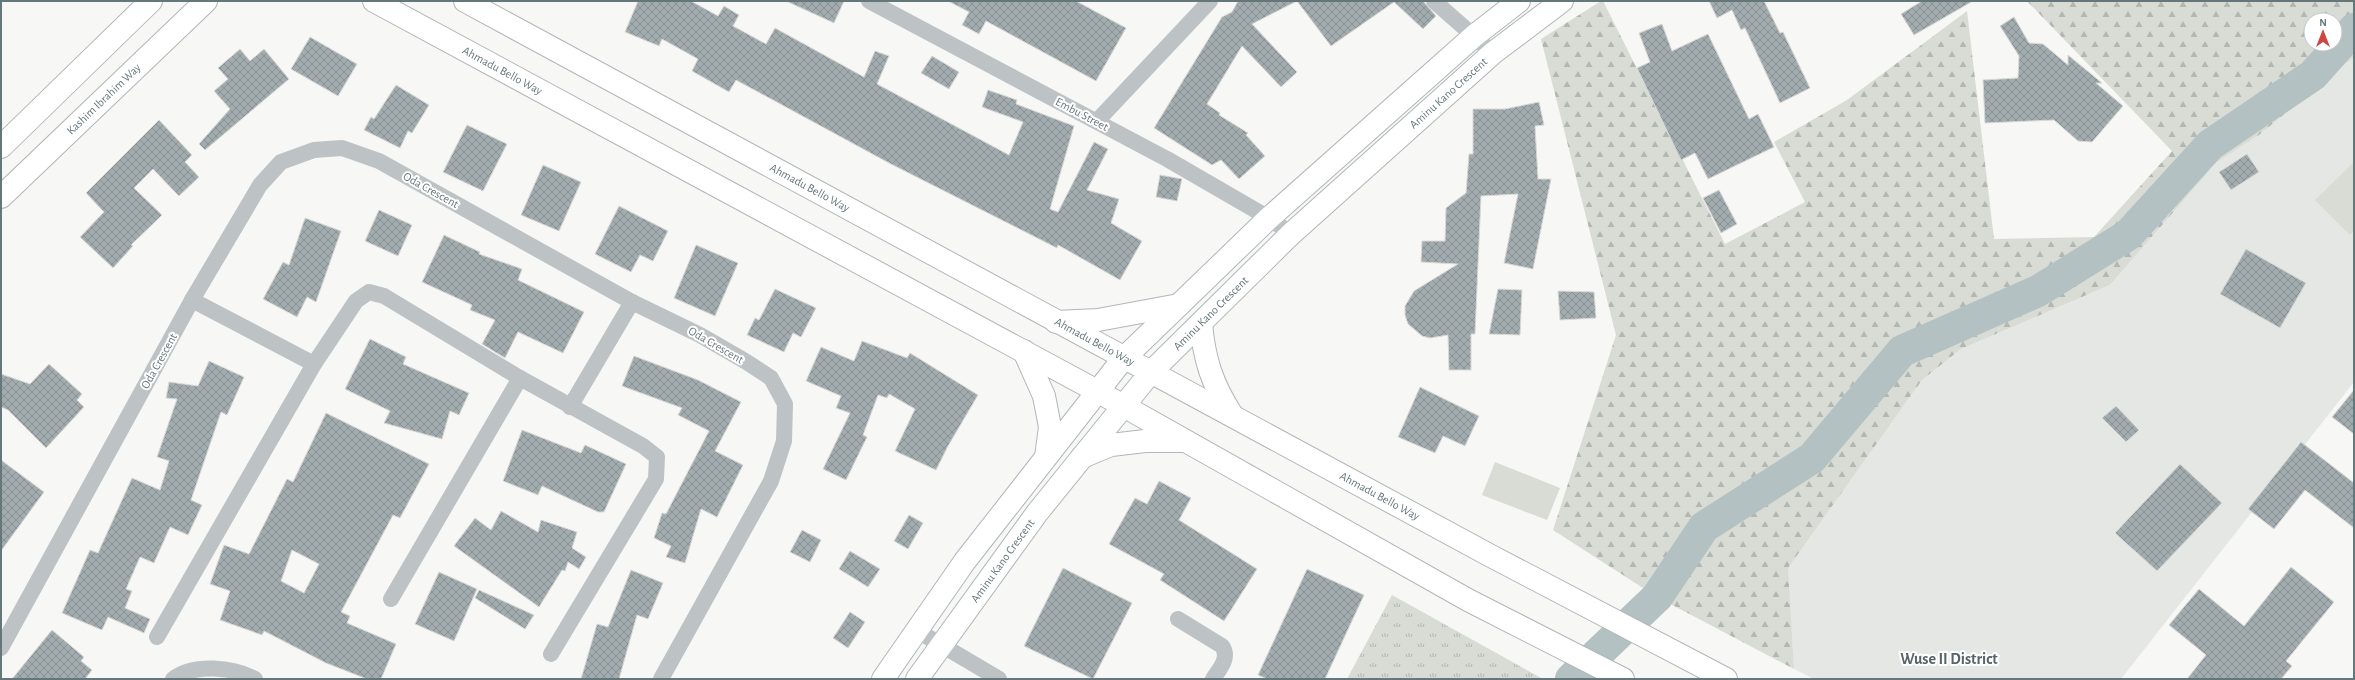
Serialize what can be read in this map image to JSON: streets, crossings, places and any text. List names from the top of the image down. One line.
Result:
{"streets":{"main road":["Ahmadu Bello Way","Aminu Kano Crescent","Kashim Ibrahim Way"],"street":["Embu Street","Oda Crescent"]},"crossings":[["Ahmadu Bello Way","Aminu Kano Crescent"],["Aminu Kano Crescent","Embu Street"]],"districts":["Wuse II District"],"north":"top"}
